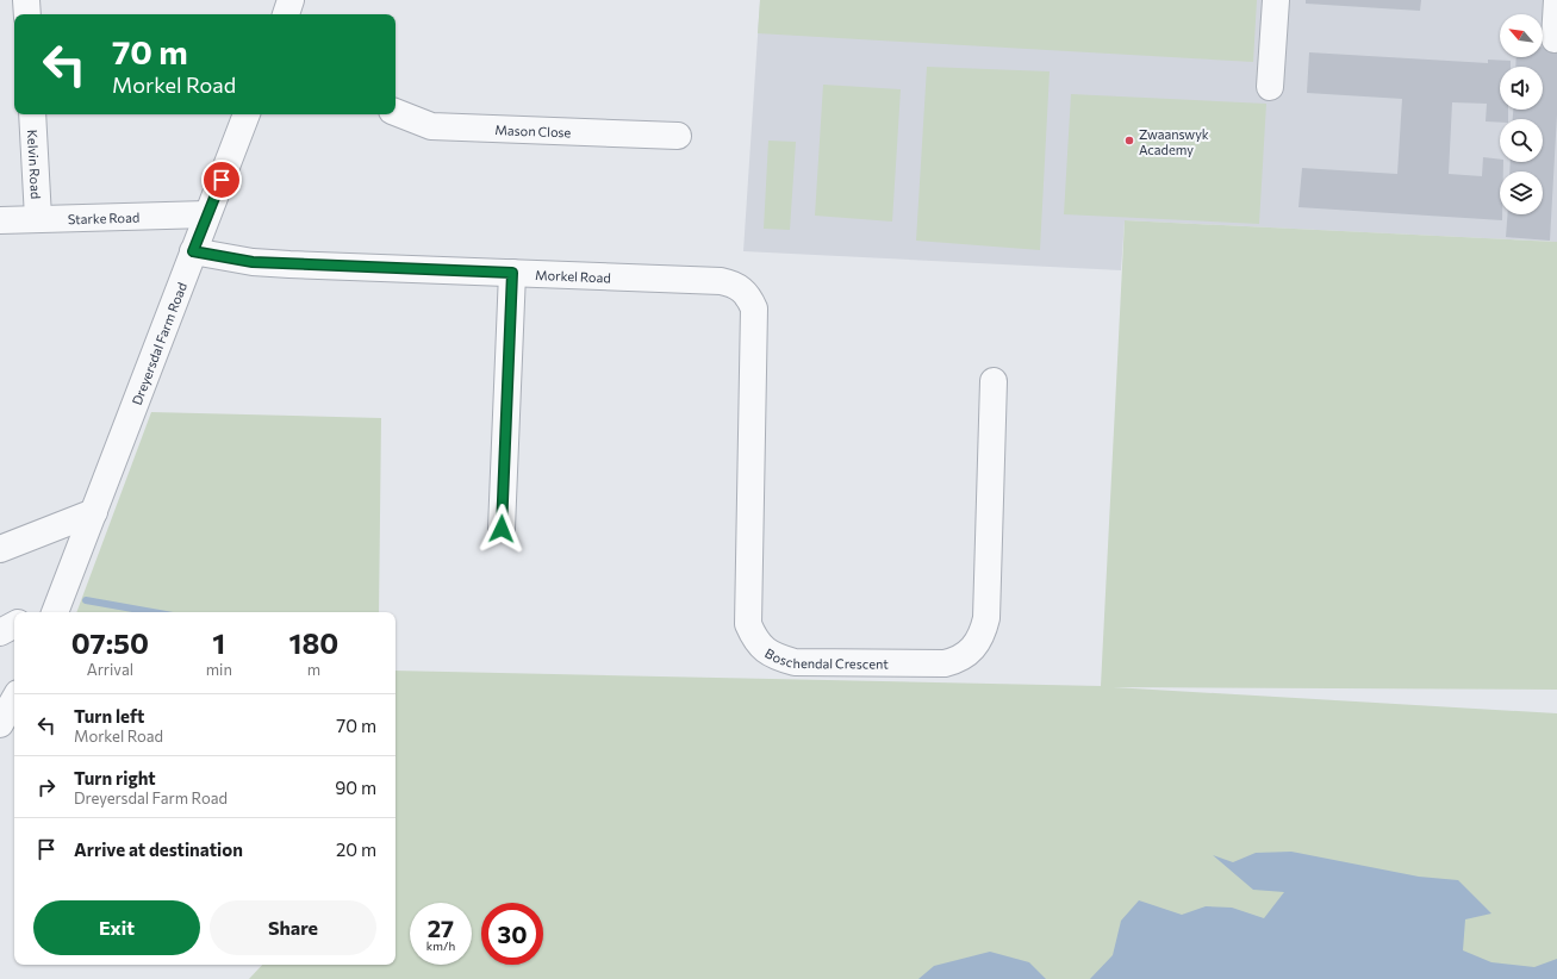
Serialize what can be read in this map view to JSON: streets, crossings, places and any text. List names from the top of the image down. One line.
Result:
{"streets":{"street":["Mason Close","Kelvin Road","Starke Road","Morkel Road","Dreyersdal Farm Road","Boschendal Crescent"]},"crossings":[["Kelvin Road","Starke Road"],["Starke Road","Dreyersdal Farm Road"],["Morkel Road","Dreyersdal Farm Road"],["Morkel Road","Boschendal Crescent"]],"places":["Zwaanswyk Academy"],"north":"top left","page":{"turn":["70 m","Morkel Road"],"eta":["07:50","Arrival","1","min","180","m"],"list":[{"name":"Turn left","note":"Morkel Road","value":"70 m"},{"name":"Turn right","note":"Dreyersdal Farm Road","value":"90 m"},{"name":"Arrive at destination","value":"20 m"}],"buttons":["Exit","Share"],"speed":"27 km/h","limit":"30"}}
